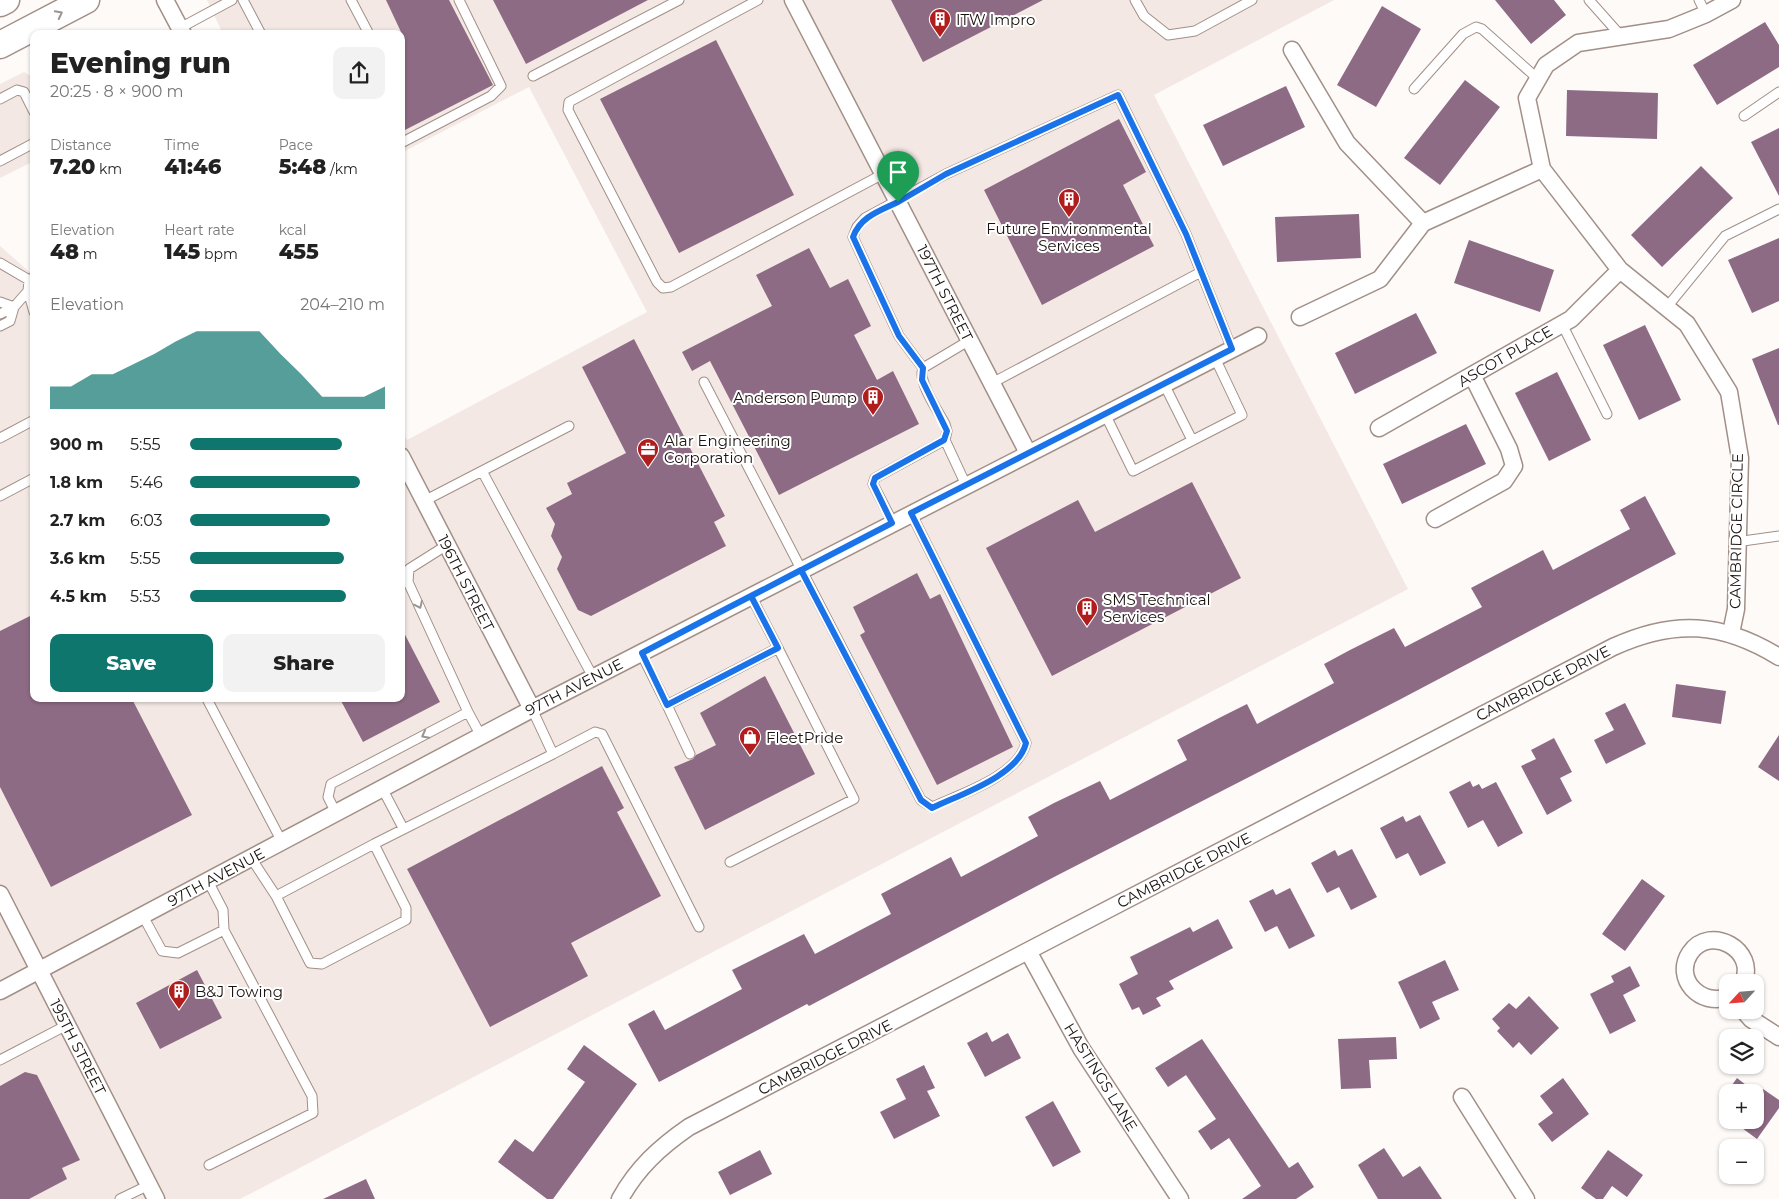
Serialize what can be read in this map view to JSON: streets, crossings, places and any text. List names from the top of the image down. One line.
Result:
{"streets":{"street":["197TH STREET","ASCOT PLACE","CAMBRIDGE CIRCLE","196TH STREET","CAMBRIDGE DRIVE","97TH AVENUE","195TH STREET","HASTINGS LANE"]},"crossings":[["197TH STREET","97TH AVENUE"],["ASCOT PLACE","CAMBRIDGE CIRCLE"],["CAMBRIDGE CIRCLE","CAMBRIDGE DRIVE"],["196TH STREET","97TH AVENUE"],["CAMBRIDGE DRIVE","HASTINGS LANE"],["97TH AVENUE","195TH STREET"]],"places":{"building":["ITW Impro","Future Environmental Services","Anderson Pump","SMS Technical Services","B&J Towing"],"office":["Alar Engineering Corporation"],"shop":["FleetPride"]},"north":"bottom left","page":{"heading":["Evening run","20:25 · 8 × 900 m"],"stats":[["Distance","7.20 km"],["Time","41:46"],["Pace","5:48 /km"],["Elevation","48 m"],["Heart rate","145 bpm"],["kcal","455"]],"chart":["Elevation","204–210 m"],"list":[{"name":"900 m","note":"5:55"},{"name":"1.8 km","note":"5:46"},{"name":"2.7 km","note":"6:03"},{"name":"3.6 km","note":"5:55"},{"name":"4.5 km","note":"5:53"}],"buttons":["Save","Share"],"map_buttons":["+","−"]}}
